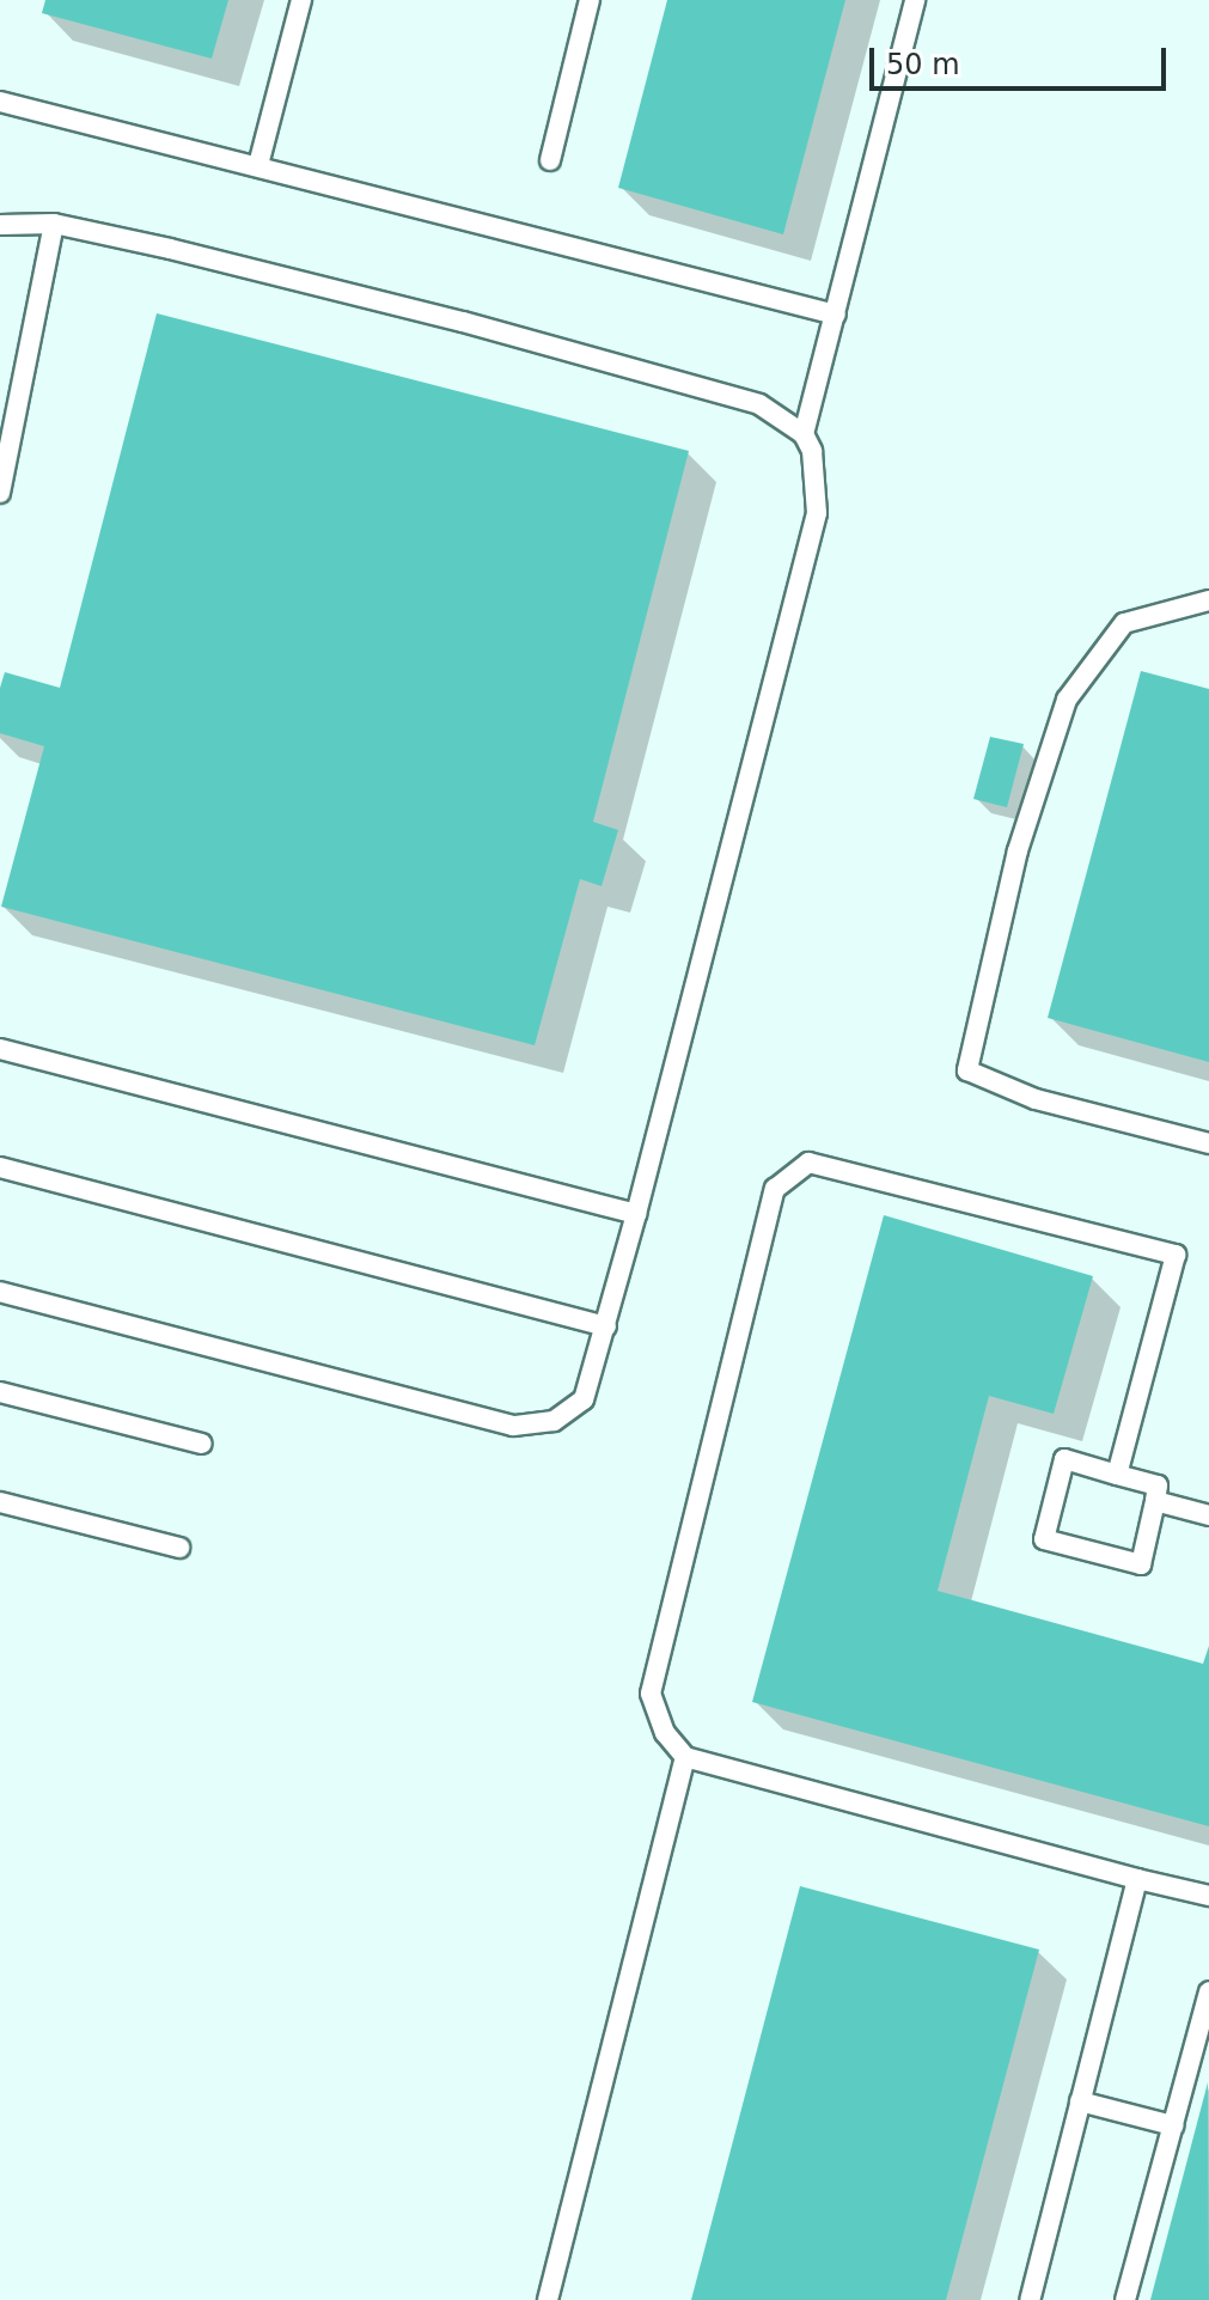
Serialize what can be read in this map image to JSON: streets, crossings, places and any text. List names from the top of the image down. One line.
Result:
{"scale_bar":"50 m"}
